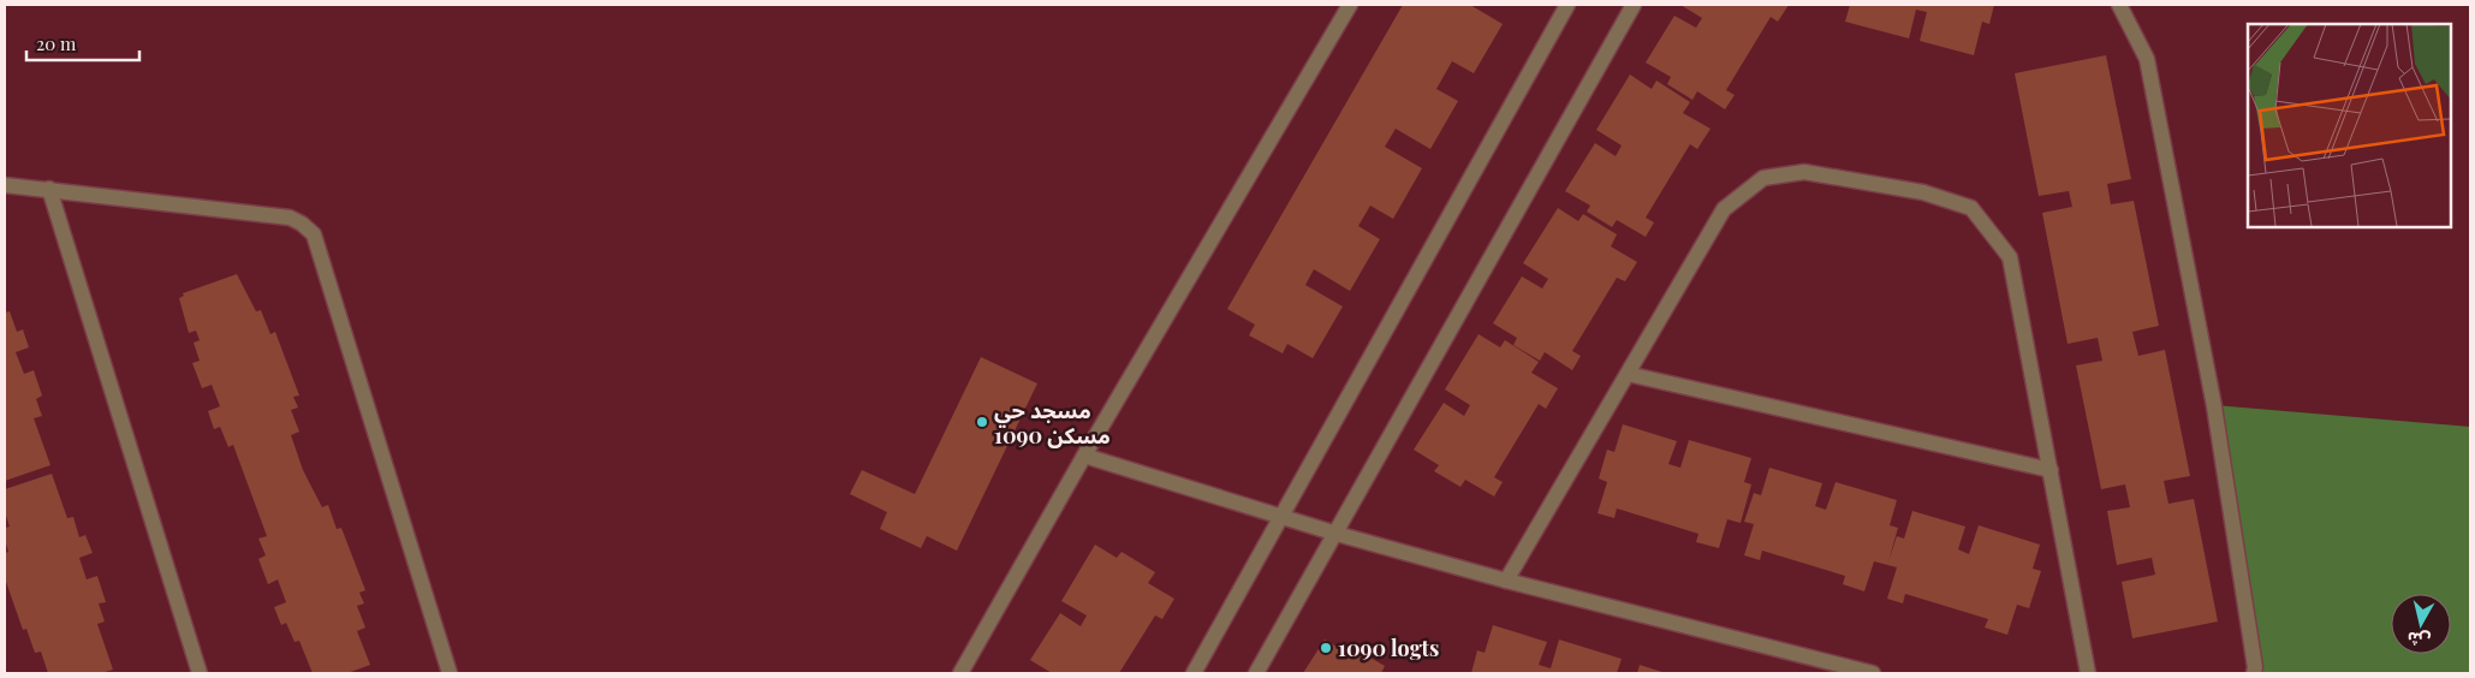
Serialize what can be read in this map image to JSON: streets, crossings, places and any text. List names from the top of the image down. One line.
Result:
{"places":["مسجد حي 1090 مسكن","1090 logts"],"scale_bar":"20 m","north":"bottom"}
